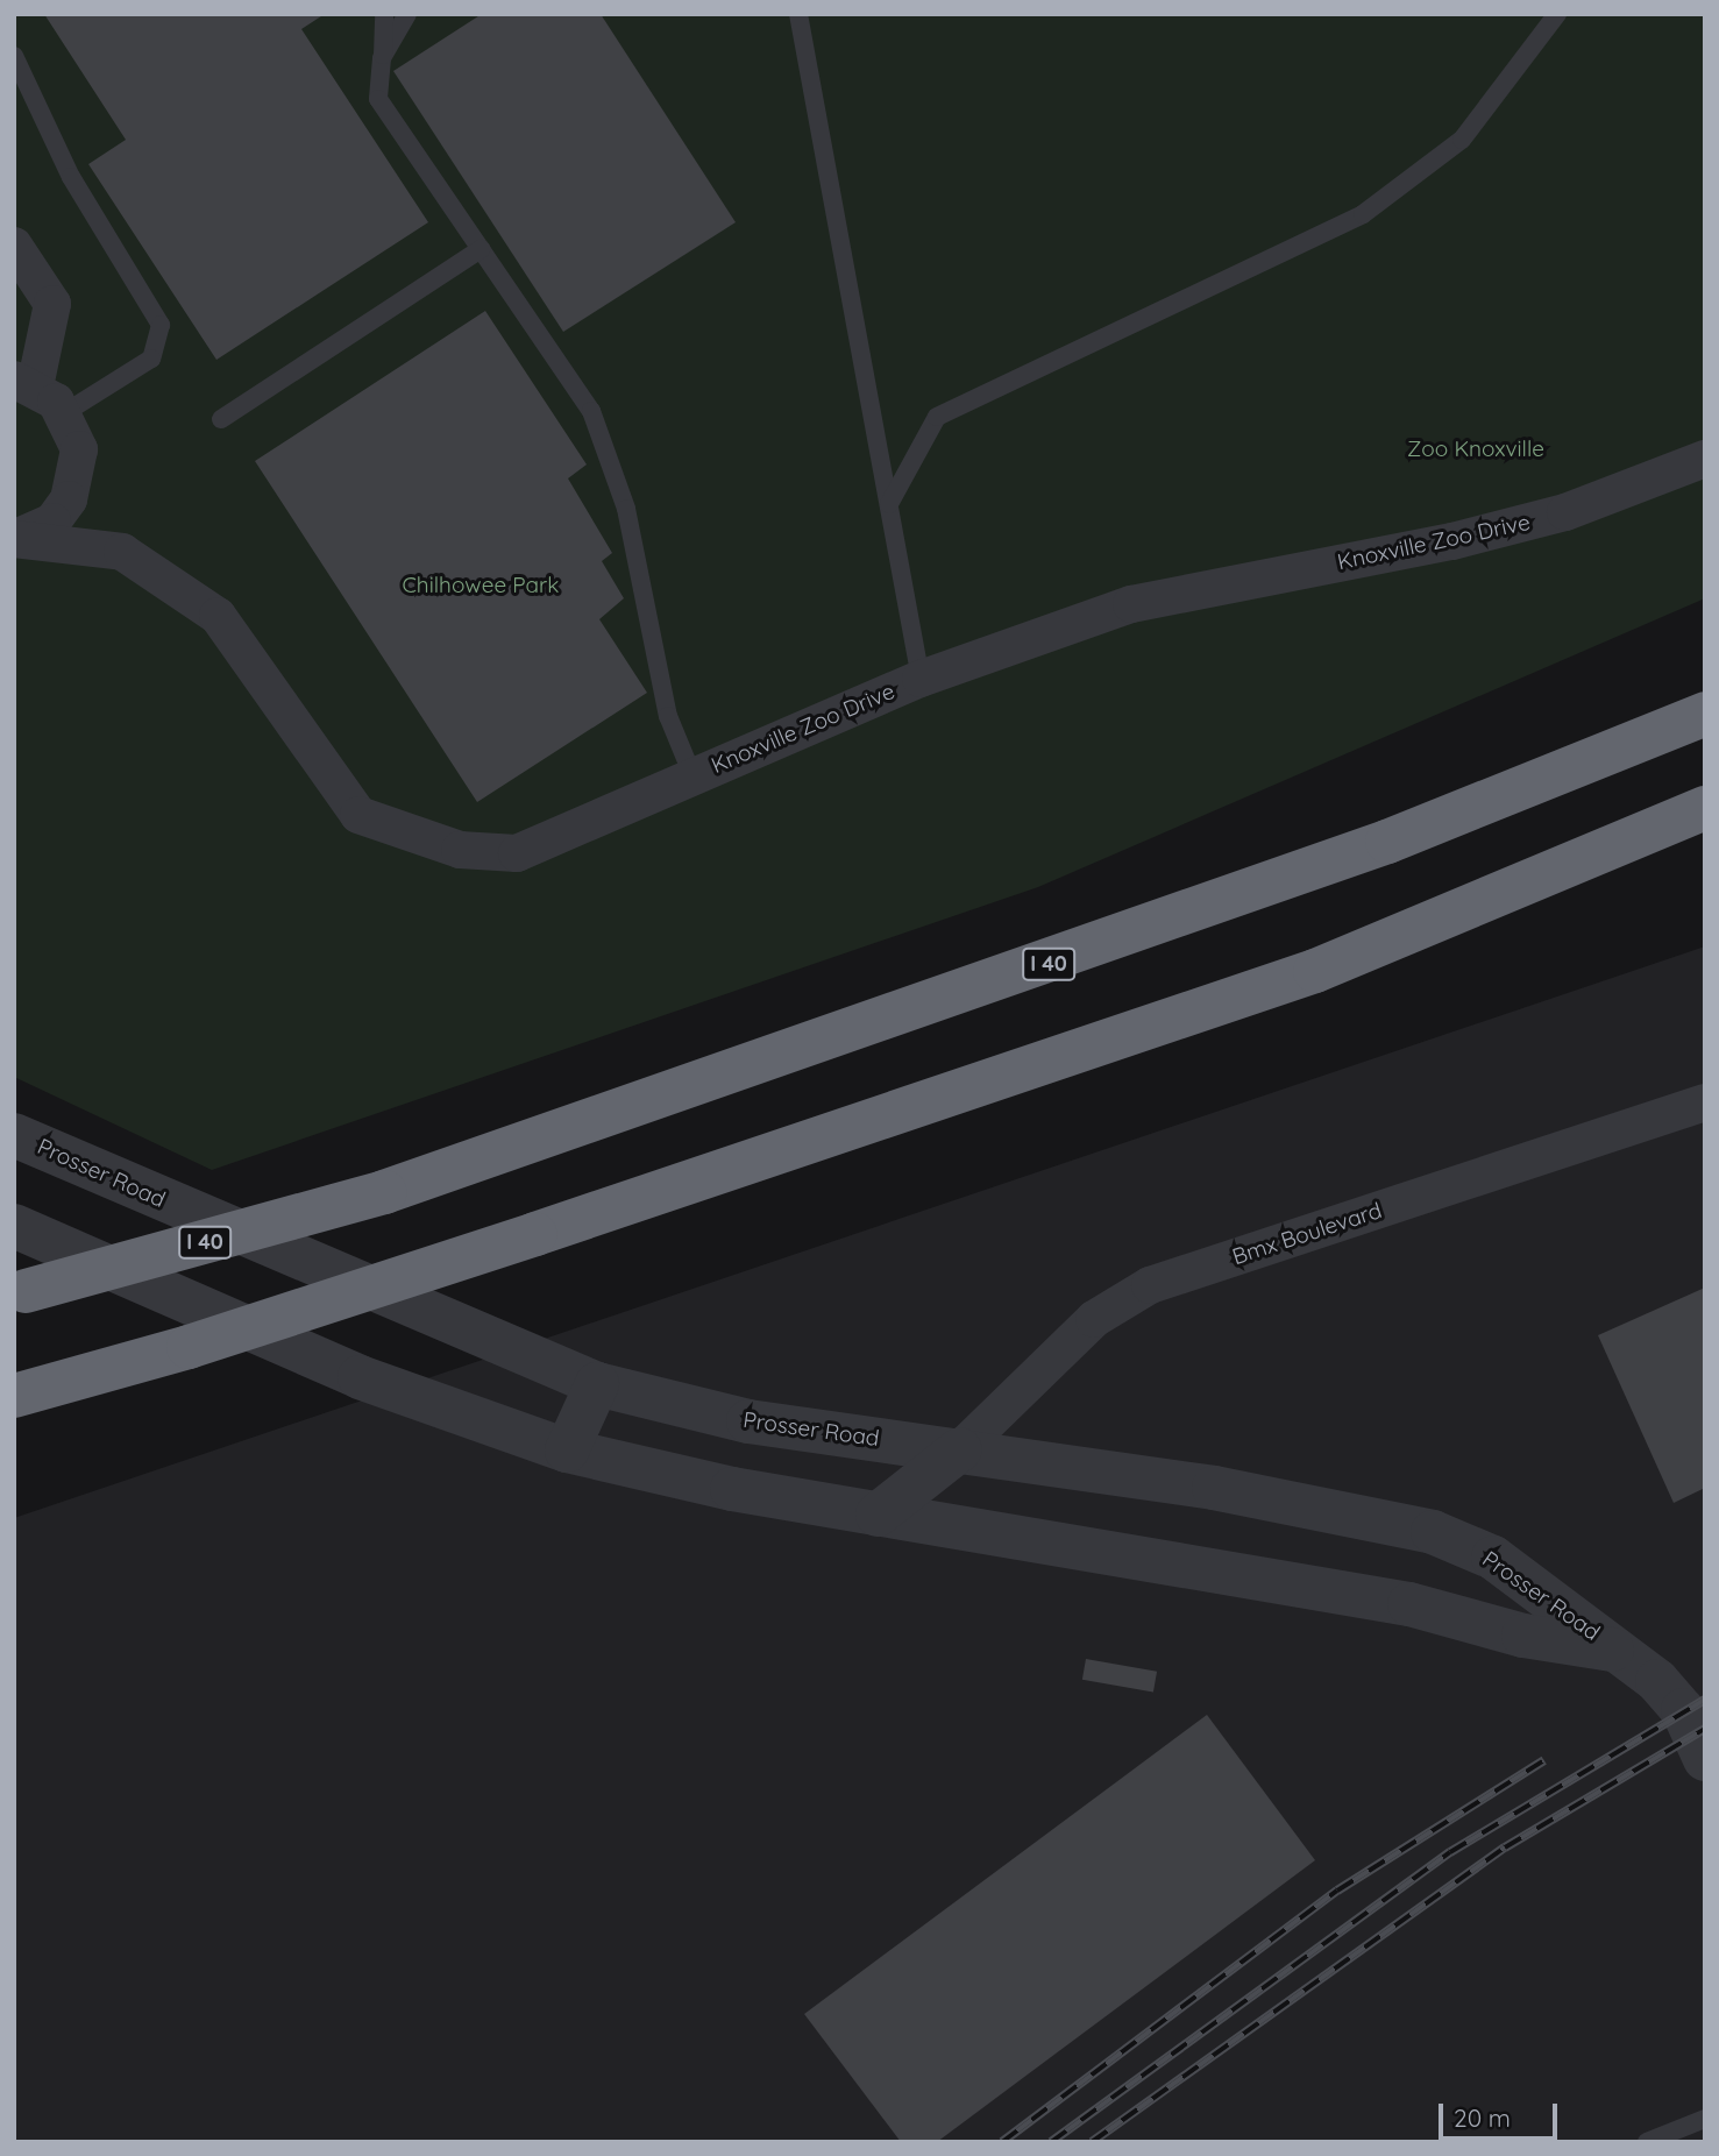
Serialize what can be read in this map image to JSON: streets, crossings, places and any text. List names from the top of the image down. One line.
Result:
{"streets":{"highway":["I 40"],"street":["Knoxville Zoo Drive","Prosser Road","Bmx Boulevard"]},"crossings":[["Prosser Road","Bmx Boulevard"]],"parks":["Zoo Knoxville","Chilhowee Park"],"scale_bar":"20 m"}
